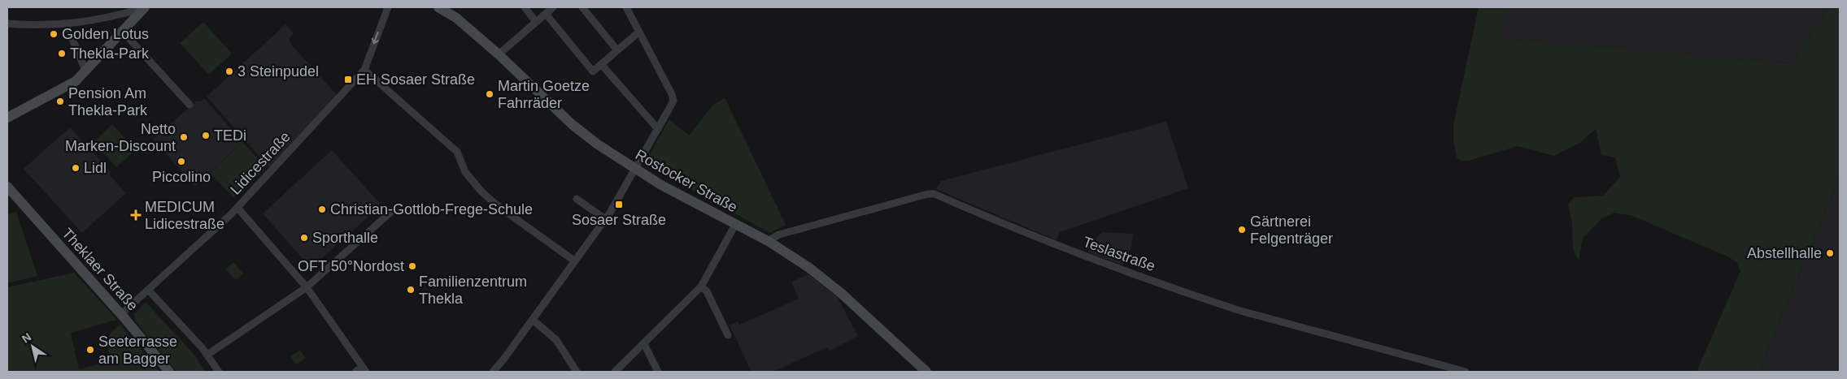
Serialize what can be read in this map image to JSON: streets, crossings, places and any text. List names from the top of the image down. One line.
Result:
{"streets":{"main road":["Rostocker Straße","Theklaer Straße"],"street":["Lidicestraße","Teslastraße"]},"crossings":[["Lidicestraße","Theklaer Straße"],["Rostocker Straße","Teslastraße"]],"places":{"other":["Golden Lotus","Thekla-Park","3 Steinpudel","Martin Goetze Fahrräder","Pension Am Thekla-Park","TEDi","Netto Marken-Discount","Piccolino","Lidl","Christian-Gottlob-Frege-Schule","Gärtnerei Felgenträger","Sporthalle","Abstellhalle","OFT 50°Nordost","Familienzentrum Thekla","Seeterrasse am Bagger"],"transit":["EH Sosaer Straße","Sosaer Straße"],"health":["MEDICUM Lidicestraße"]},"north":"top left"}
